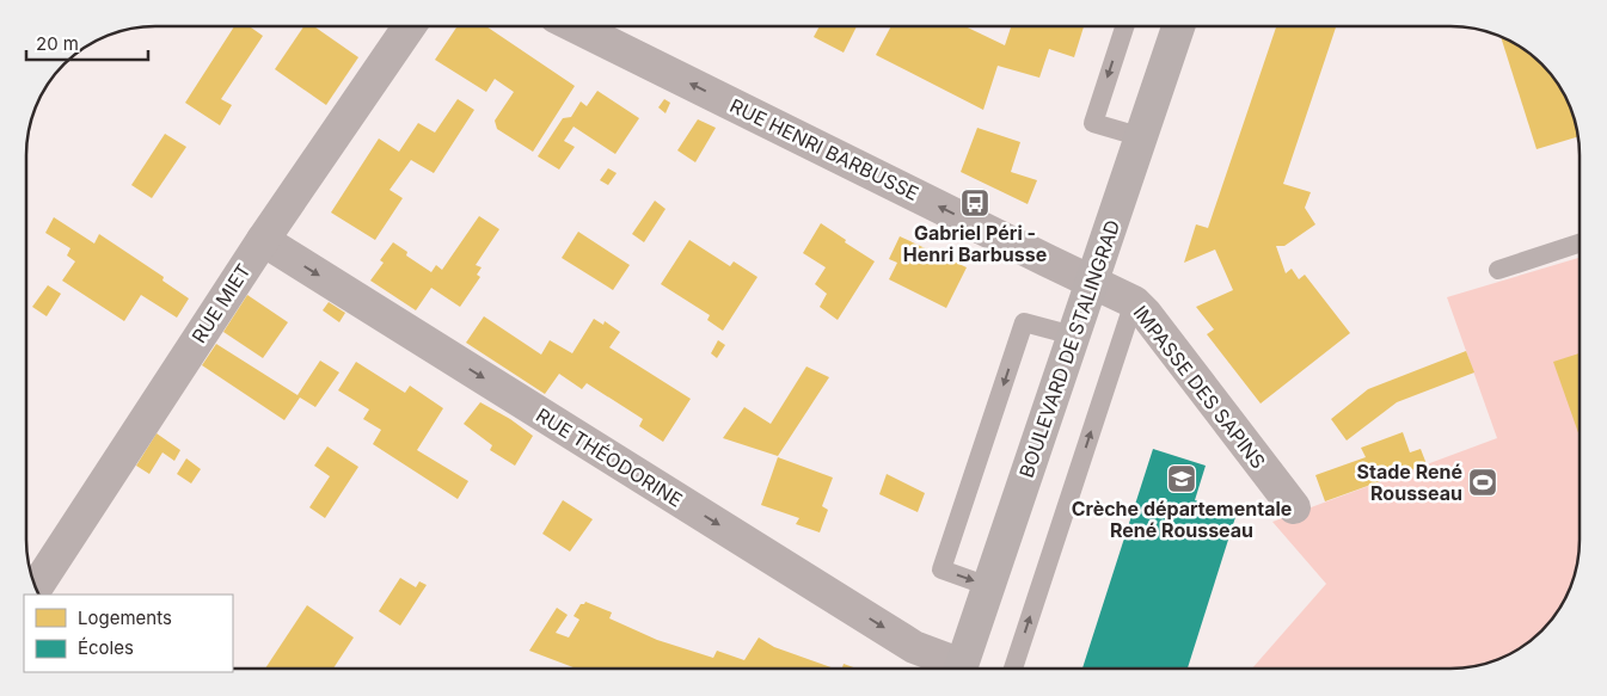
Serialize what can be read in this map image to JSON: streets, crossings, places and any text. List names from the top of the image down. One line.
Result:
{"streets":{"main road":["BOULEVARD DE STALINGRAD"],"street":["RUE HENRI BARBUSSE","RUE MIET","IMPASSE DES SAPINS","RUE THÉODORINE"]},"crossings":[["RUE HENRI BARBUSSE","BOULEVARD DE STALINGRAD"],["RUE HENRI BARBUSSE","IMPASSE DES SAPINS"],["RUE MIET","RUE THÉODORINE"],["BOULEVARD DE STALINGRAD","IMPASSE DES SAPINS"]],"one_way":["RUE HENRI BARBUSSE","RUE THÉODORINE"],"places":{"bus stop":["Gabriel Péri - Henri Barbusse"],"school or university":["Crèche départementale René Rousseau"],"sports":["Stade René Rousseau"]},"legend":["Logements","Écoles"],"scale_bar":"20 m"}
